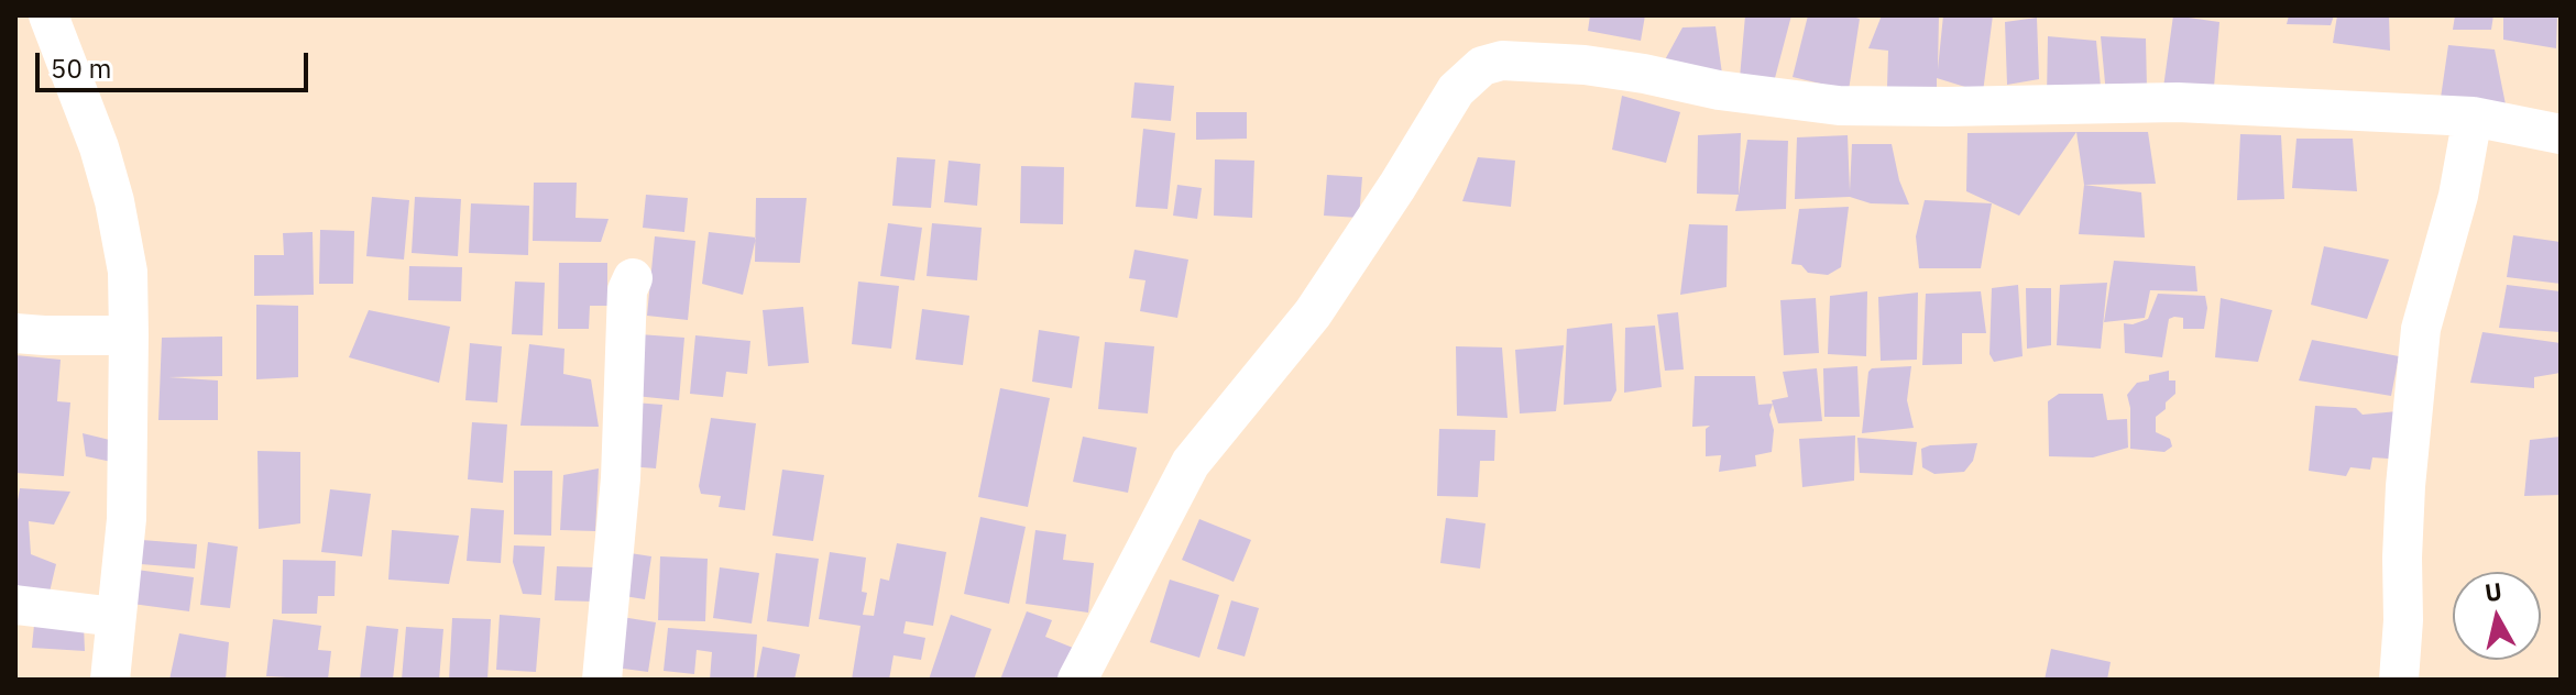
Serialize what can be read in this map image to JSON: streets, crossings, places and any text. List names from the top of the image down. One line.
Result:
{"scale_bar":"50 m","north":"top"}
